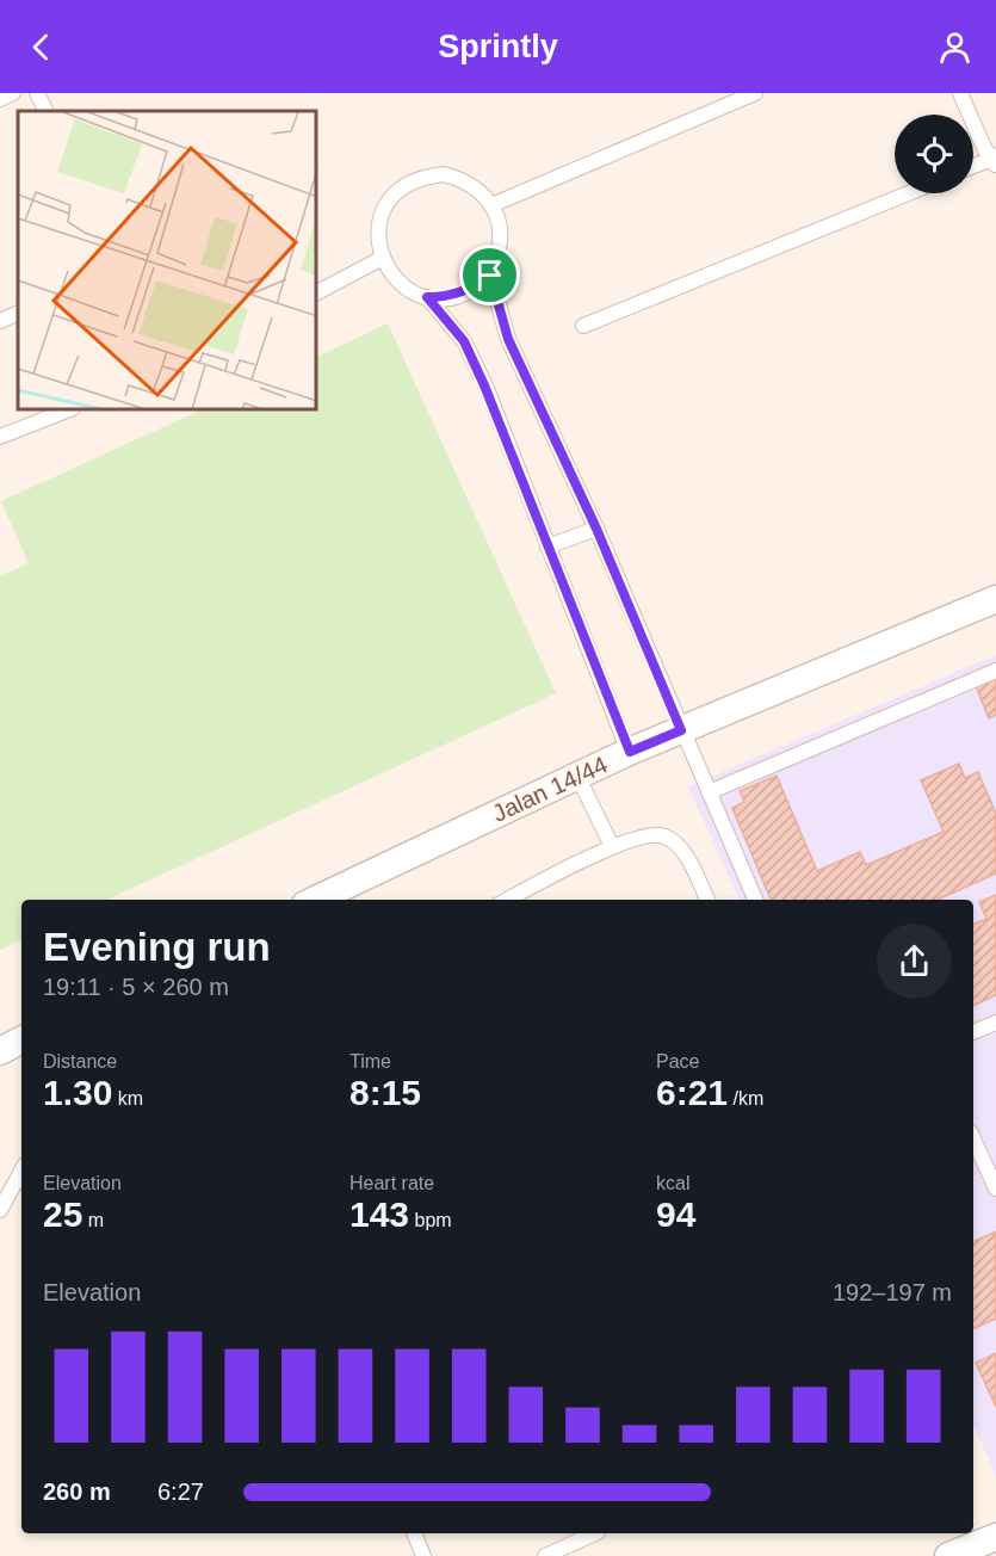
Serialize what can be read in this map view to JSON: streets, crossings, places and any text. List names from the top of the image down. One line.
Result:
{"streets":{"street":["Jalan 14/44"]},"page":{"header":"Sprintly","heading":["Evening run","19:11 · 5 × 260 m"],"stats":[["Distance","1.30 km"],["Time","8:15"],["Pace","6:21 /km"],["Elevation","25 m"],["Heart rate","143 bpm"],["kcal","94"]],"chart":["Elevation","192–197 m"],"list":[{"name":"260 m","note":"6:27"}]}}
